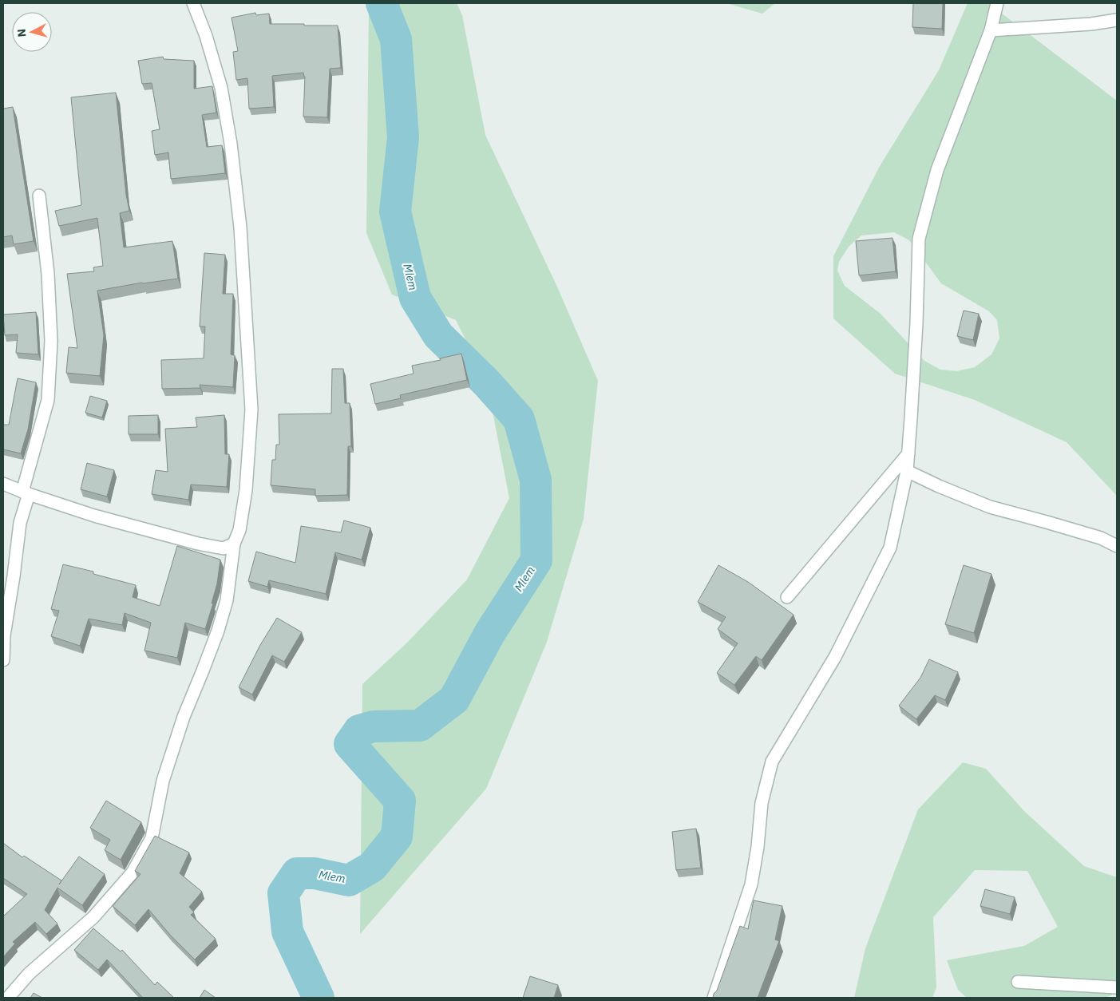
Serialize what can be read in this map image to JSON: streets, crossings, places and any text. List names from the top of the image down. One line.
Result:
{"water":["Mlem"],"north":"left"}
